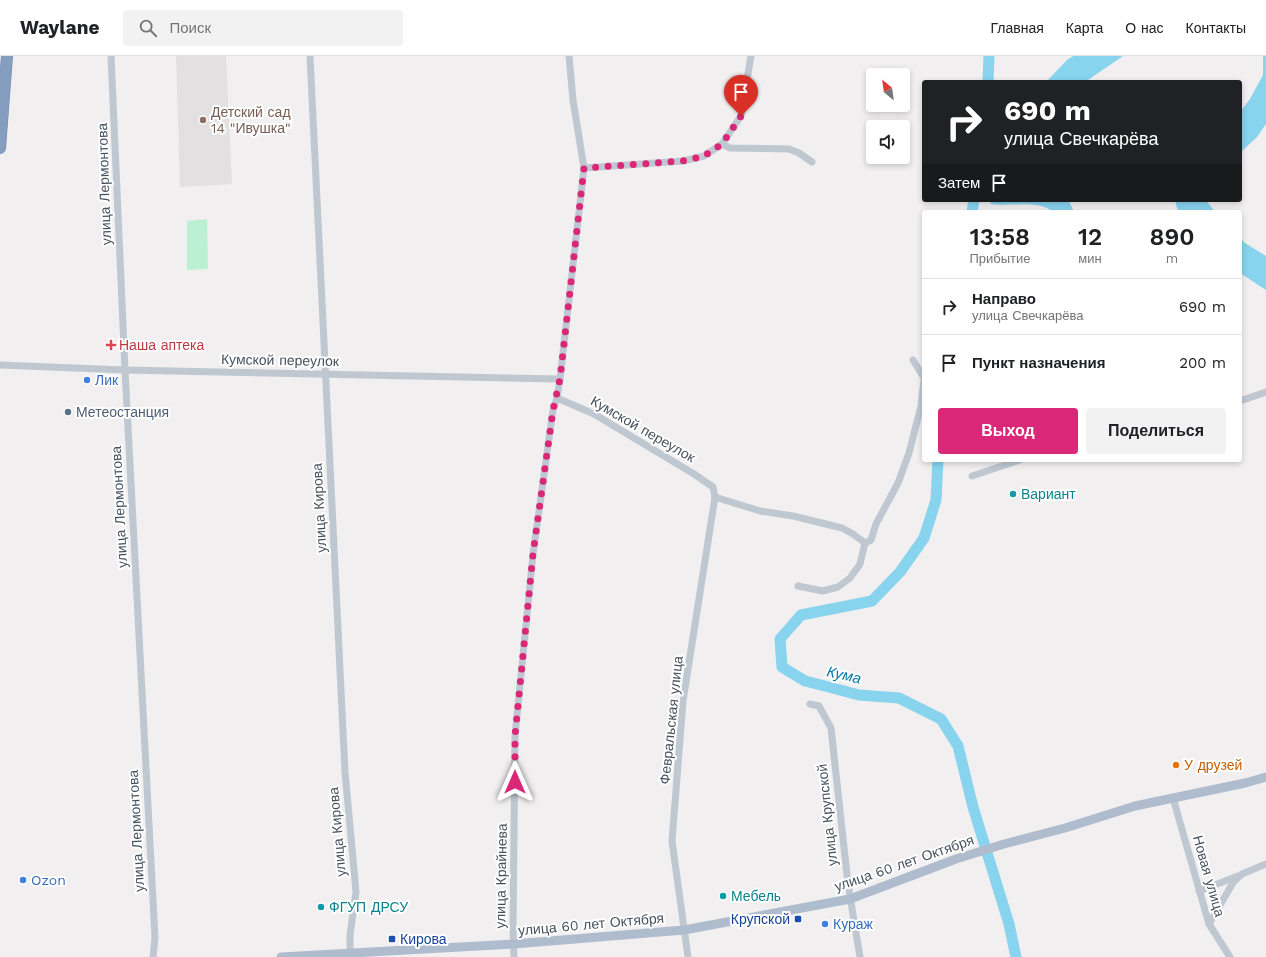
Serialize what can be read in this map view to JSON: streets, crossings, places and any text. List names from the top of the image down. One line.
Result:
{"streets":{"main road":["улица 60 лет Октября"],"street":["улица Лермонтова","Кумской переулок","улица Кирова","Февральская улица","улица Крупской","улица Крайнева","Новая улица"]},"crossings":[["улица Лермонтова","Кумской переулок"],["Кумской переулок","улица Кирова"],["Кумской переулок","Февральская улица"],["Кумской переулок","улица Крайнева"],["улица Кирова","улица 60 лет Октября"],["Февральская улица","улица 60 лет Октября"],["улица Крупской","улица 60 лет Октября"],["улица 60 лет Октября","улица Крайнева"],["улица 60 лет Октября","Новая улица"]],"water":["Кума"],"places":{"other":["Детский сад 14 \"Ивушка\"","Лик","Метеостанция","Вариант","У друзей","Ozon","Мебель","ФГУП ДРСУ","Кураж"],"health":["Наша аптека"],"transit":["Крупской","Кирова"]},"north":"top left","page":{"header":"Waylane","search":"Поиск","nav":["Главная","Карта","О нас","Контакты"],"turn":["690 m","улица Свечкарёва"],"then":"Затем","eta":["13:58","Прибытие","12","мин","890","m"],"list":[{"name":"Направо","note":"улица Свечкарёва","value":"690 m"},{"name":"Пункт назначения","value":"200 m"}],"buttons":["Выход","Поделиться"]}}
